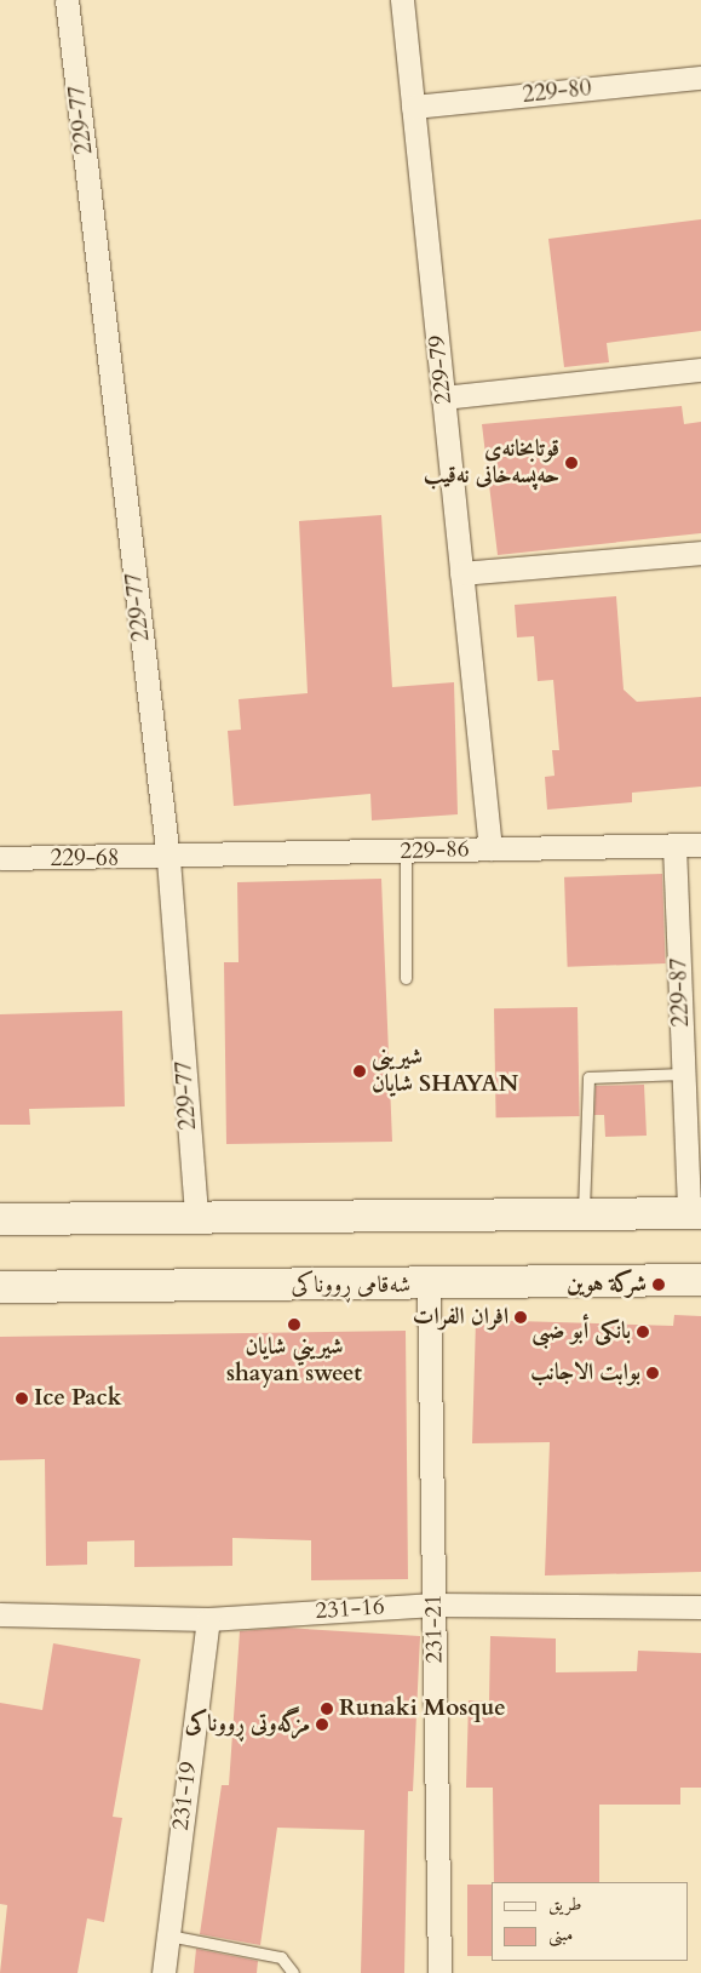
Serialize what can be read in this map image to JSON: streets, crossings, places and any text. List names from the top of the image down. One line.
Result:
{"streets":{"main road":["شەقامی ڕووناکی"],"street":["229-80","229-77","229-79","229-86","229-68","229-87","231-16","231-21","231-19"]},"crossings":[["229-80","229-79"],["229-77","229-86"],["229-77","229-68"],["229-79","229-86"],["229-86","229-68"],["229-86","229-87"],["شەقامی ڕووناکی","231-21"],["231-16","231-21"],["231-16","231-19"]],"places":["قوتابخانەی حەپسەخانی نەقیب","شيرينى شايان SHAYAN","شركة هوين","افران الفرات","شيريني شايان shayan sweet","بانكى أبو ضبى","بوابت الاجانب","Ice Pack","Runaki Mosque","مزگەوتی ڕووناکی"],"legend":["طريق","مبنى"]}
